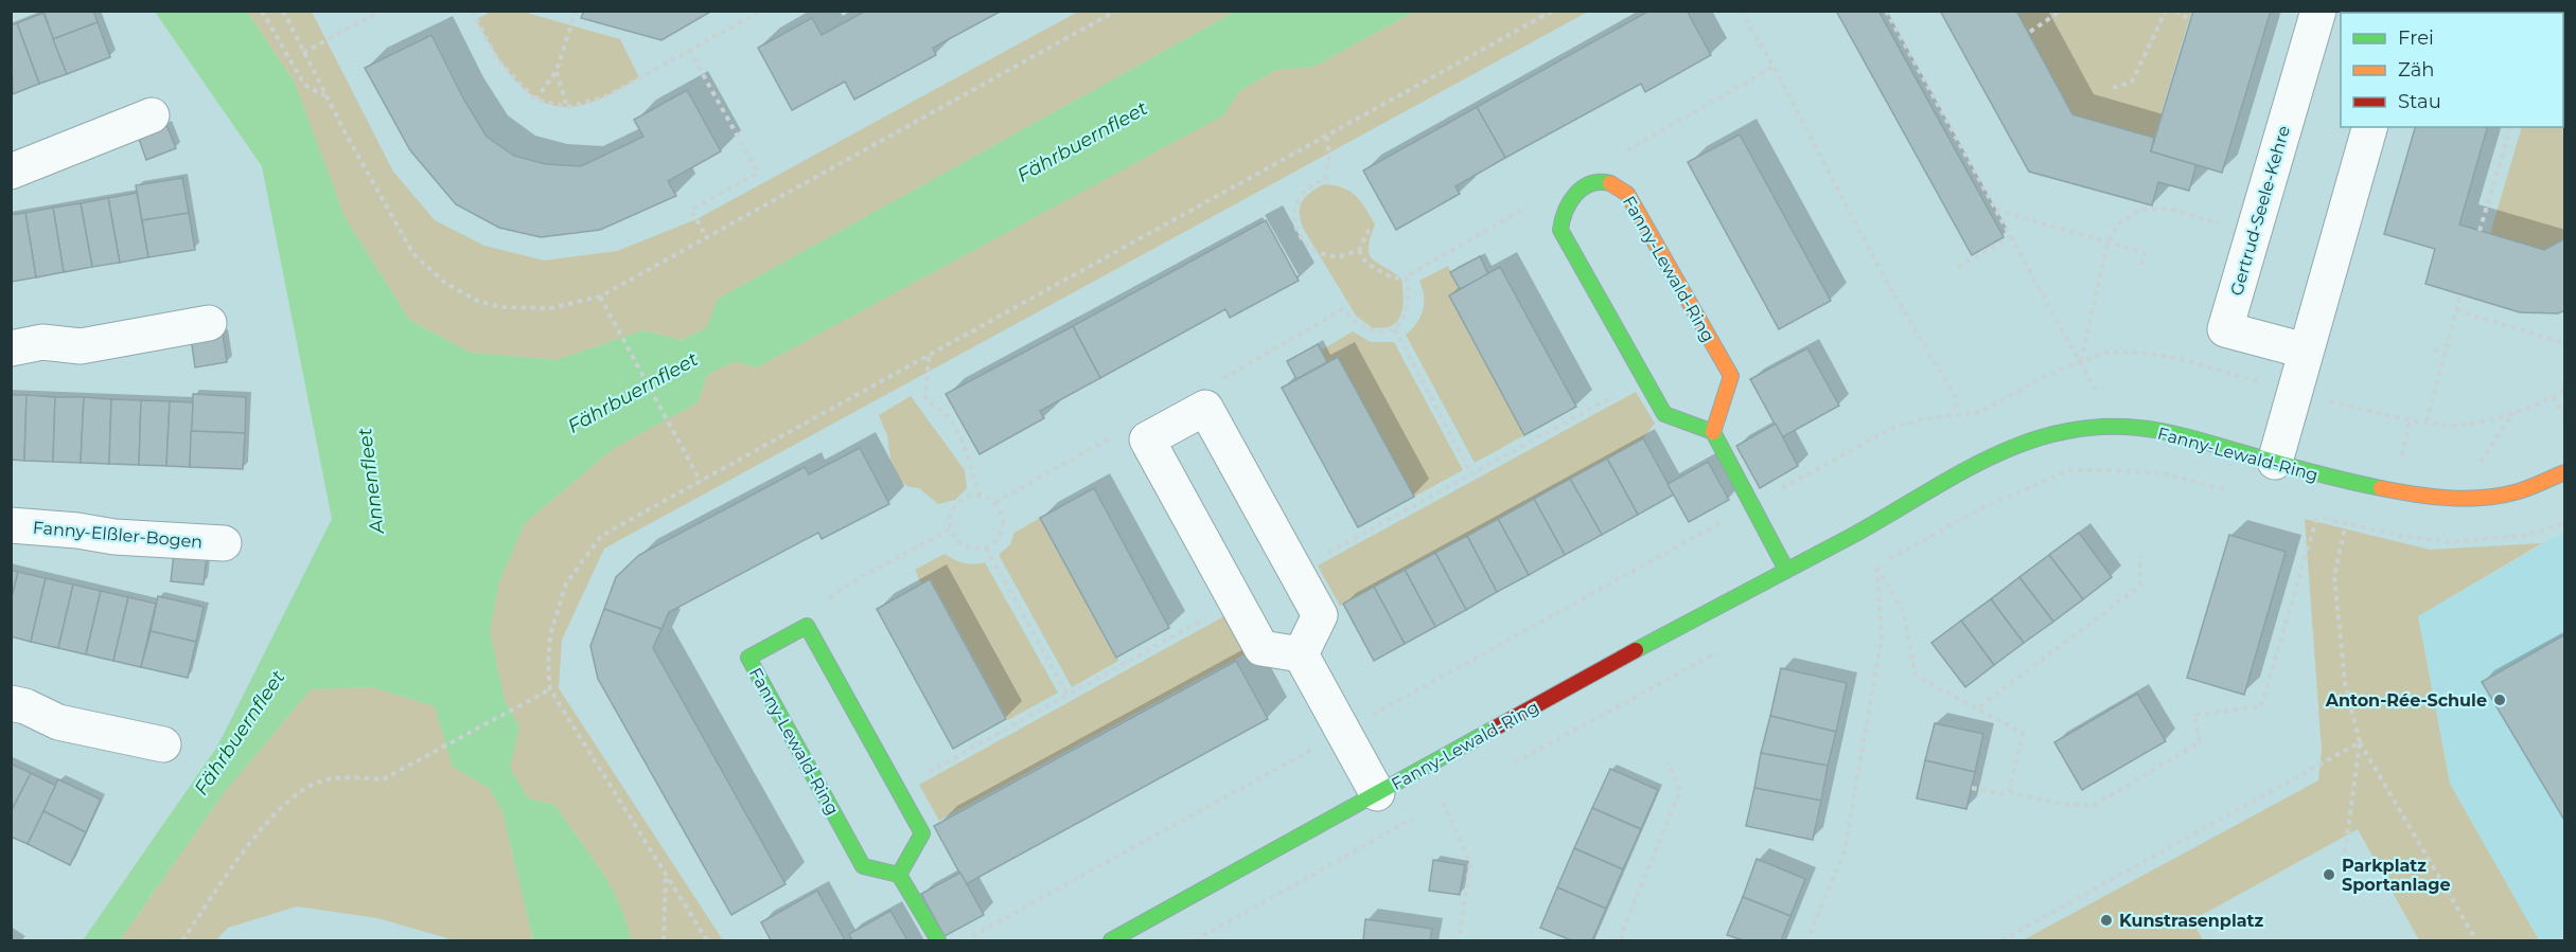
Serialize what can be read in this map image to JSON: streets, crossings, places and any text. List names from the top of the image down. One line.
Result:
{"streets":{"street":["Gertrud-Seele-Kehre","Fanny-Lewald-Ring","Fanny-Elßler-Bogen"]},"water":["Fährbuernfleet","Annenfleet"],"places":["Anton-Rée-Schule","Parkplatz Sportanlage","Kunstrasenplatz"],"legend":["Frei","Zäh","Stau"]}
